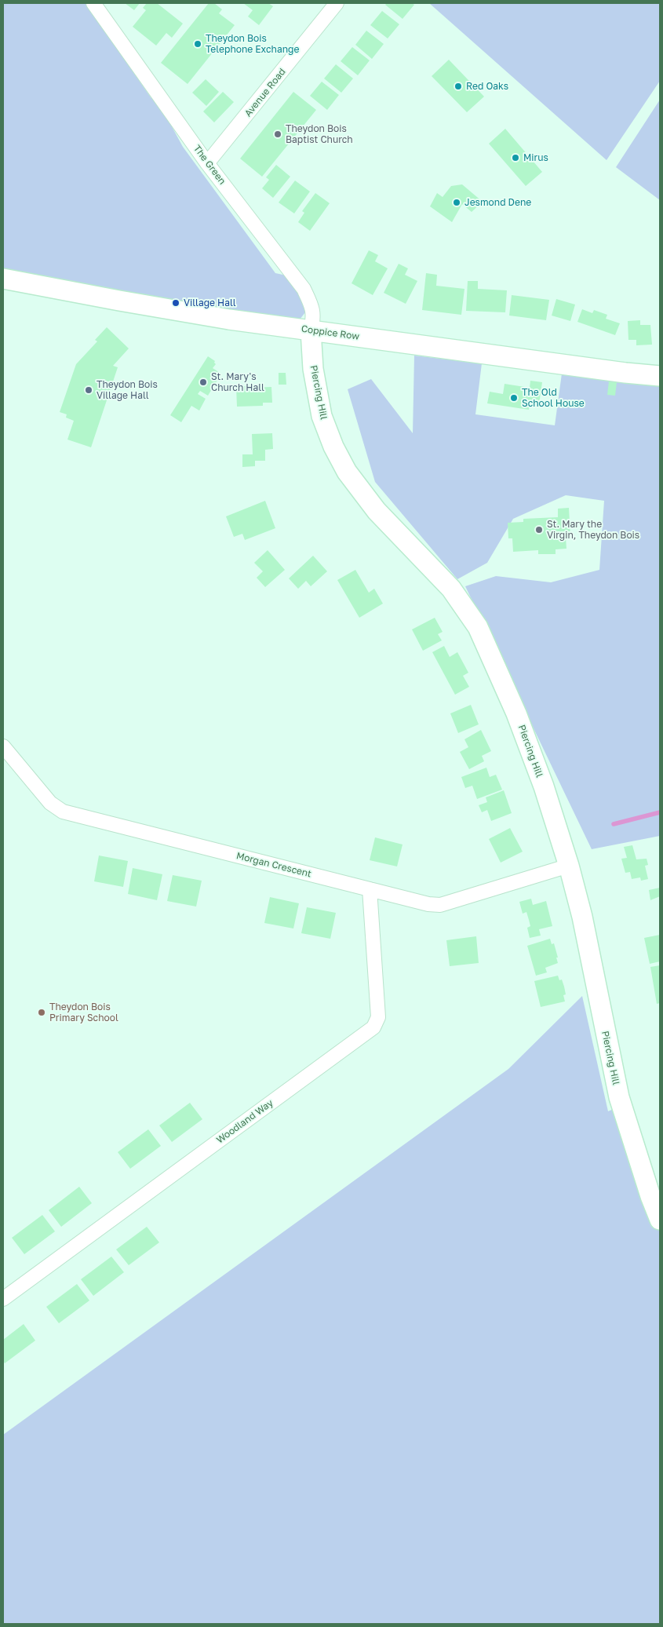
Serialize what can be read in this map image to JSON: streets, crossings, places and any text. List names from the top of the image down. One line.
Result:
{"streets":{"street":["Avenue Road","The Green","Coppice Row","Piercing Hill","Morgan Crescent","Woodland Way"]},"crossings":[["Avenue Road","The Green"],["The Green","Coppice Row"],["The Green","Piercing Hill"],["Coppice Row","Piercing Hill"],["Piercing Hill","Morgan Crescent"],["Morgan Crescent","Woodland Way"]],"places":["Theydon Bois Telephone Exchange","Red Oaks","Theydon Bois Baptist Church","Mirus","Jesmond Dene","Village Hall","St. Mary's Church Hall","Theydon Bois Village Hall","The Old School House","St. Mary the Virgin, Theydon Bois","Theydon Bois Primary School"]}
